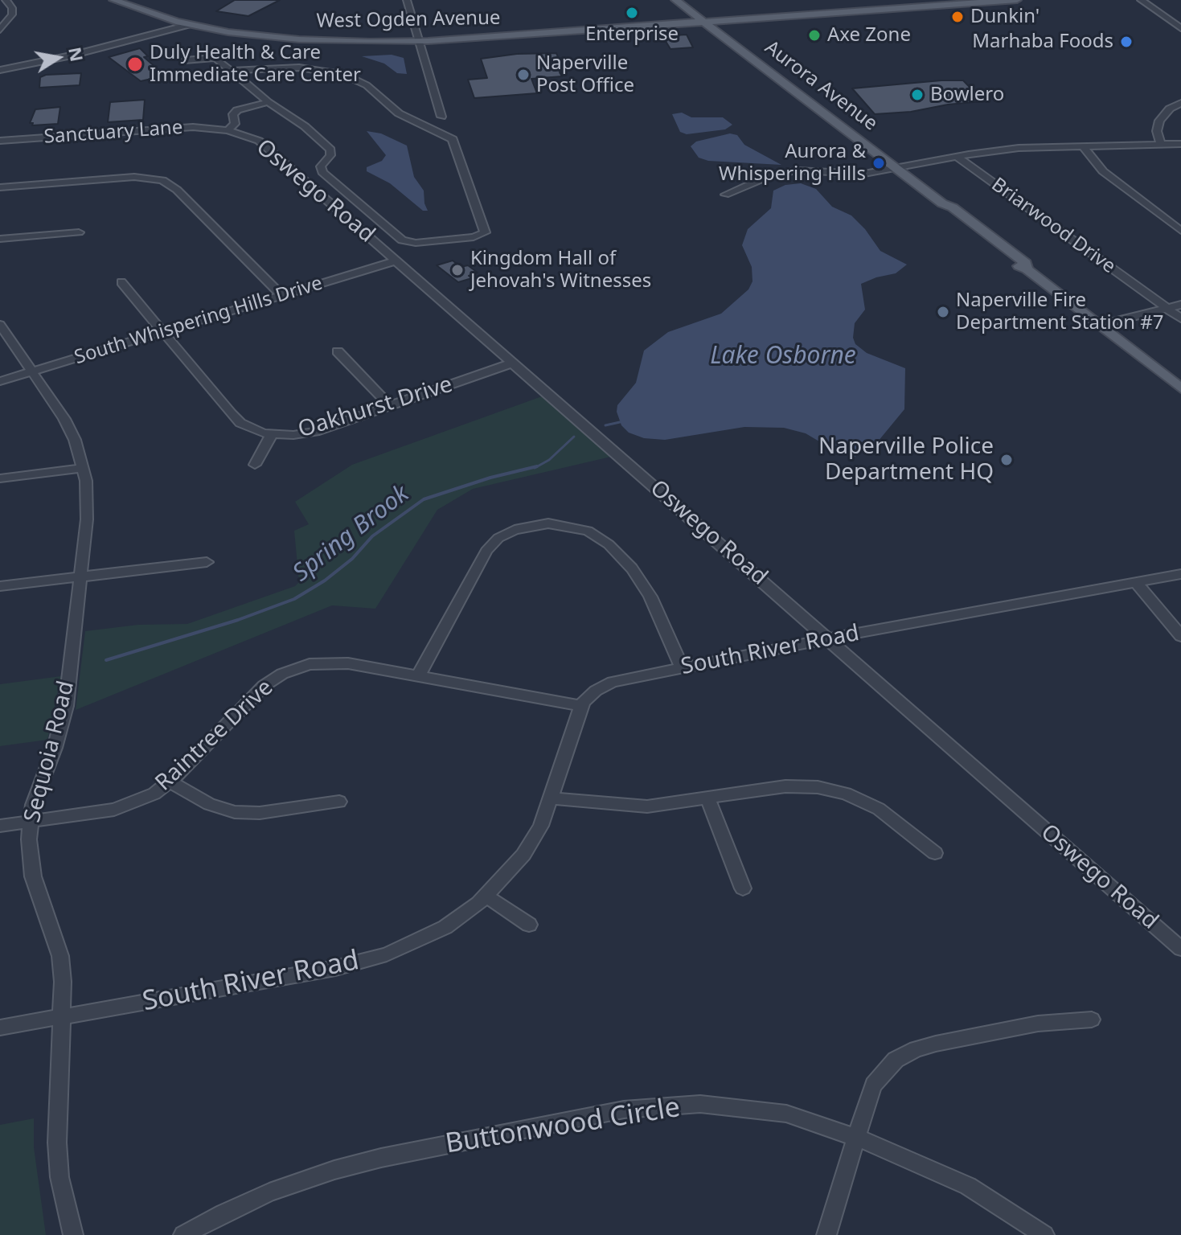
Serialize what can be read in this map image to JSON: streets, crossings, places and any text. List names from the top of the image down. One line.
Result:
{"streets":{"main road":["West Ogden Avenue","Aurora Avenue"],"street":["Sanctuary Lane","Oswego Road","Briarwood Drive","South Whispering Hills Drive","Oakhurst Drive","South River Road","Raintree Drive","Sequoia Road","Buttonwood Circle"]},"crossings":[["West Ogden Avenue","Aurora Avenue"],["Sanctuary Lane","Oswego Road"],["Oswego Road","South Whispering Hills Drive"],["Oswego Road","Oakhurst Drive"],["Oswego Road","South River Road"],["South Whispering Hills Drive","Oakhurst Drive"],["South Whispering Hills Drive","Sequoia Road"],["South River Road","Raintree Drive"],["South River Road","Sequoia Road"],["Raintree Drive","Sequoia Road"]],"water":["Lake Osborne","Spring Brook"],"places":["Enterprise","Dunkin'","Axe Zone","Marhaba Foods","Duly Health & Care Immediate Care Center","Naperville Post Office","Bowlero","Aurora & Whispering Hills","Kingdom Hall of Jehovah's Witnesses","Naperville Fire Department Station #7","Naperville Police Department HQ"],"north":"right"}
